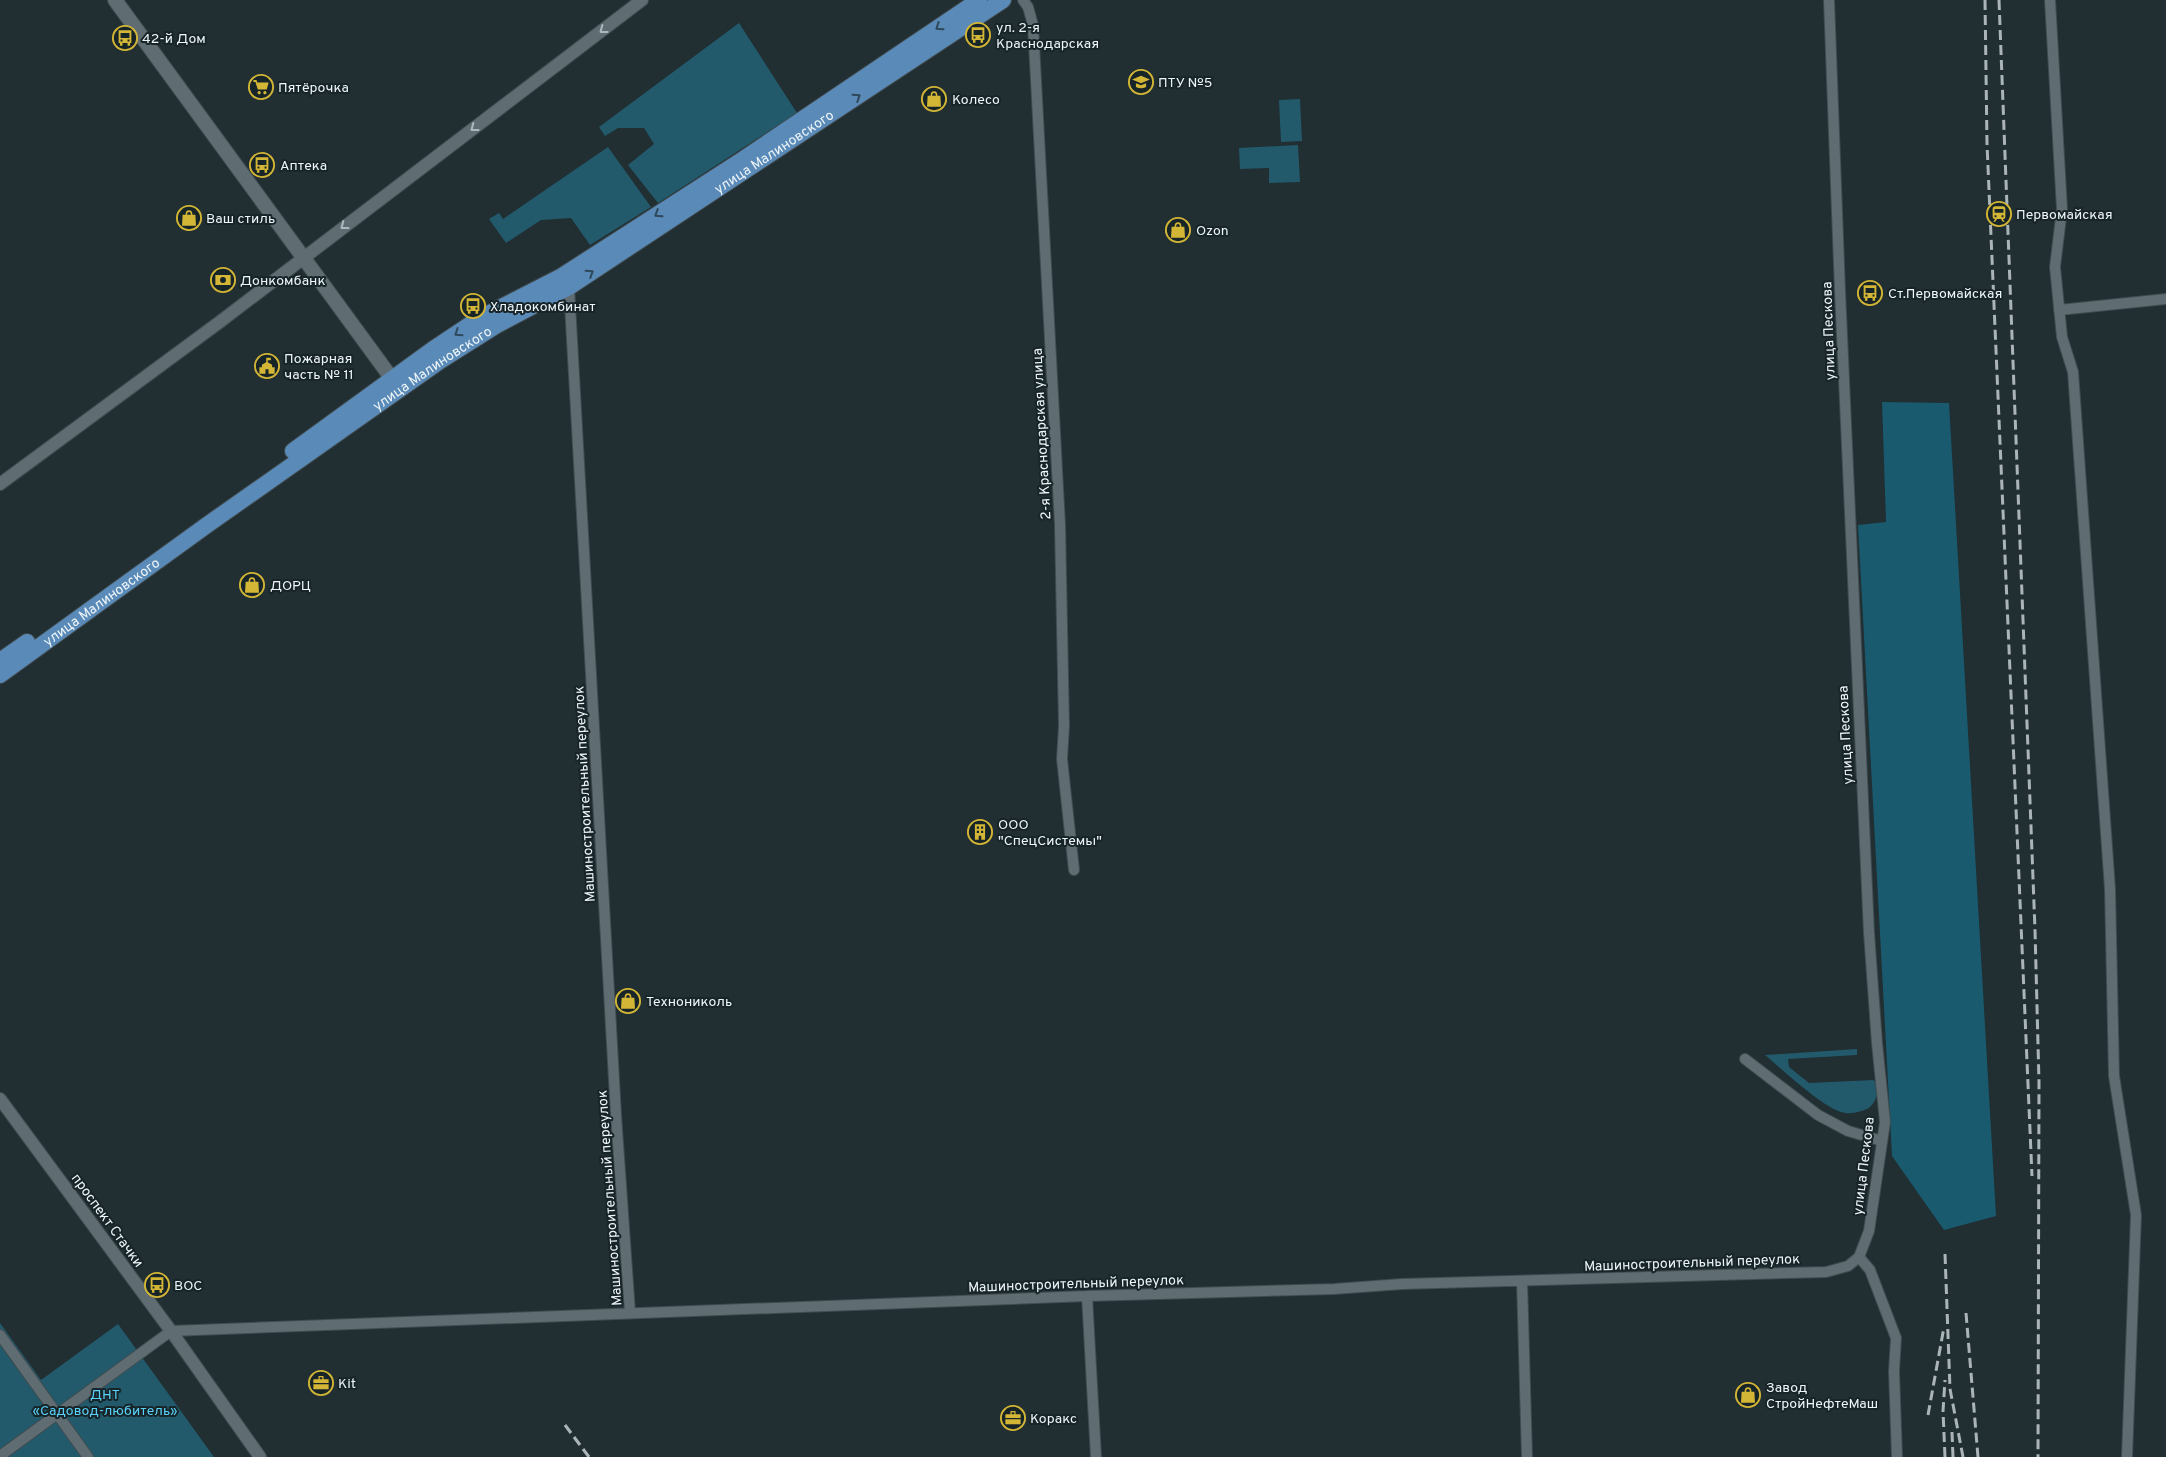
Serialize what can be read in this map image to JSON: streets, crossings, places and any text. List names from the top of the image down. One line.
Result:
{"streets":{"highway":["улица Малиновского"],"street":["улица Пескова","2-я Краснодарская улица","Машиностроительный переулок","проспект Стачки"]},"crossings":[["улица Малиновского","Машиностроительный переулок"],["улица Пескова","Машиностроительный переулок"],["Машиностроительный переулок","проспект Стачки"]],"parks":["ДНТ «Садовод-любитель»"],"places":{"bus stop":["ул. 2-я Краснодарская","42-й Дом","Аптека","Ст.Первомайская","Хладокомбинат","ВОС"],"school or university":["ПТУ №5"],"supermarket":["Пятёрочка"],"shop":["Колесо","Ваш стиль","Ozon","ДОРЦ","Технониколь","Завод СтройНефтеМаш"],"station":["Первомайская"],"bank":["Донкомбанк"],"public building":["Пожарная часть № 11"],"building":["ООО \"СпецСистемы\""],"office":["Kit","Коракс"]}}
